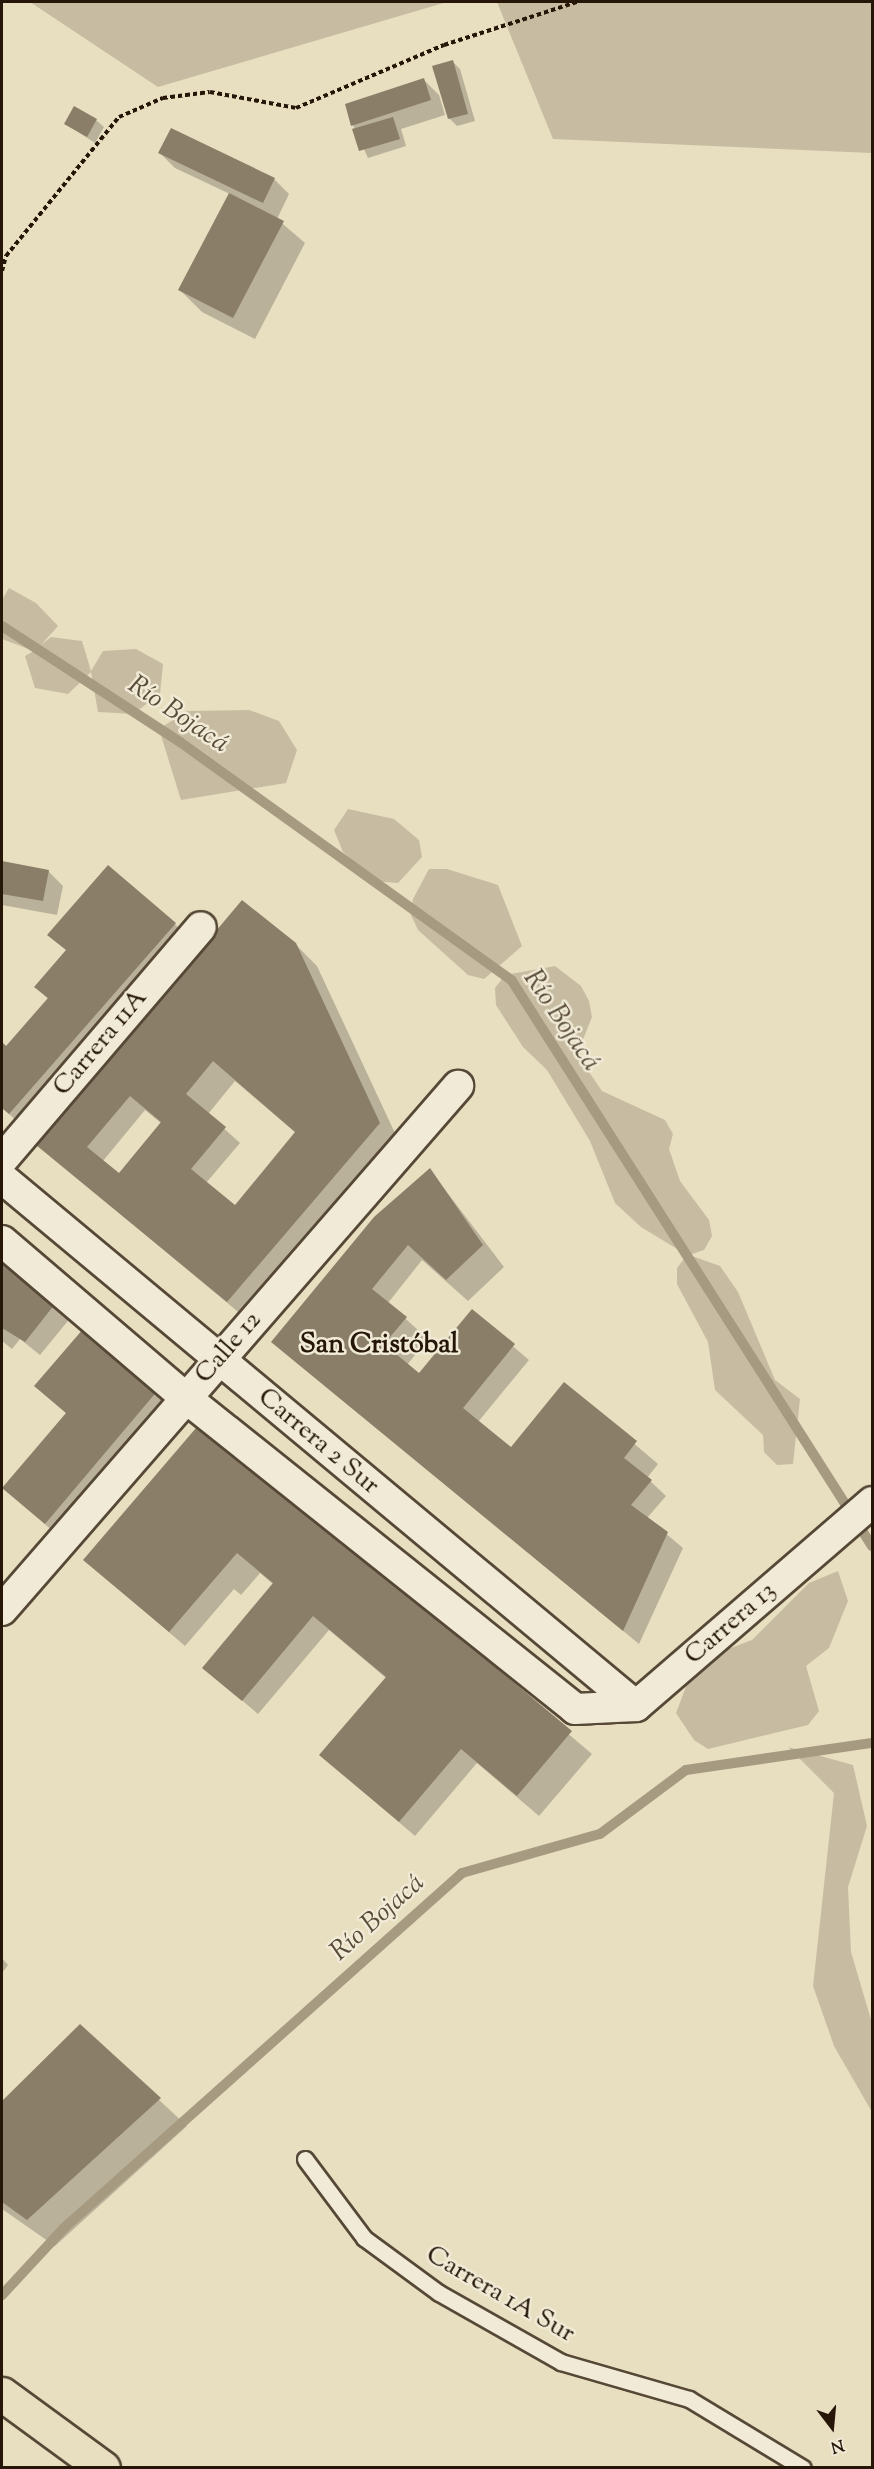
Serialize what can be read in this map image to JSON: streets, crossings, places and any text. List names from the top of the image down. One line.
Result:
{"streets":{"street":["Carrera 11A","Calle 12","Carrera 2 Sur","Carrera 13"],"lane":["Carrera 1A Sur"]},"crossings":[["Calle 12","Carrera 2 Sur"],["Carrera 2 Sur","Carrera 13"]],"districts":["San Cristóbal"],"water":["Río Bojacá"],"north":"bottom"}
